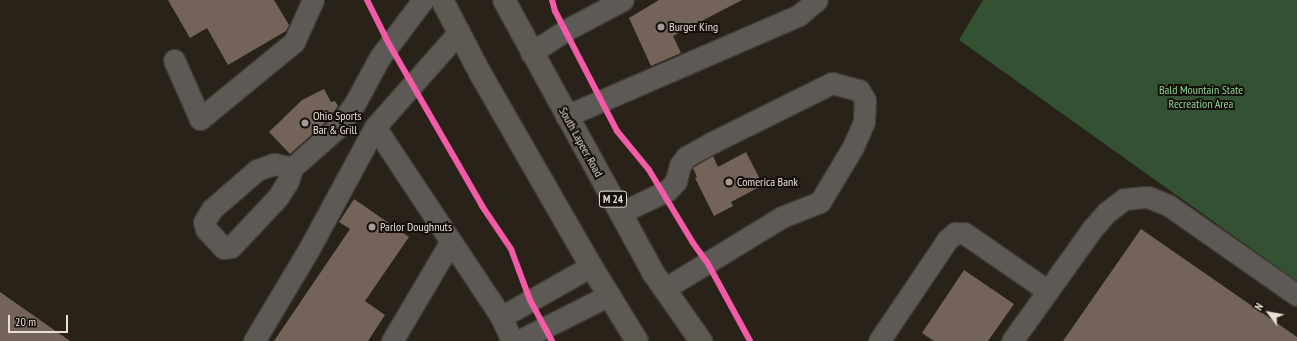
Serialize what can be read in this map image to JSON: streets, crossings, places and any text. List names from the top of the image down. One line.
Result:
{"streets":{"main road":["South Lapeer Road","M 24"]},"parks":["Bald Mountain State Recreation Area"],"places":["Burger King","Ohio Sports Bar & Grill","Comerica Bank","Parlor Doughnuts"],"scale_bar":"20 m","north":"top left"}
